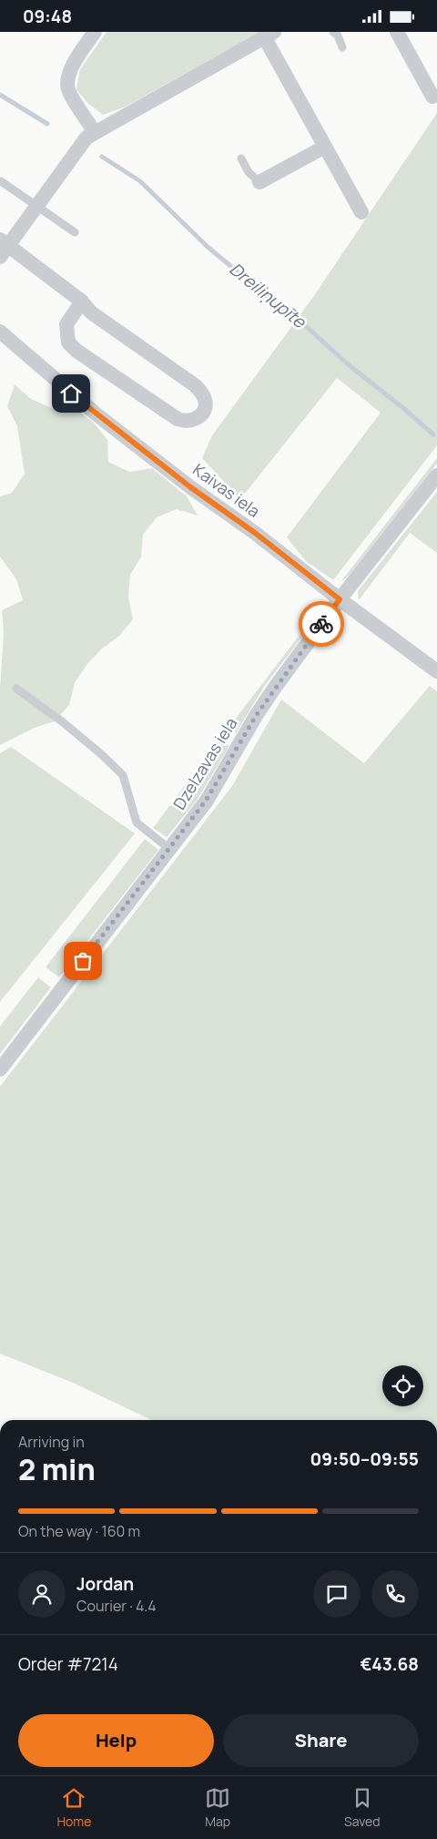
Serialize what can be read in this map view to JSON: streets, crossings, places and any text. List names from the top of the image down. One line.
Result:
{"streets":{"street":["Kaivas iela","Dzelzavas iela"]},"crossings":[["Kaivas iela","Dzelzavas iela"]],"water":["Dreiliņupīte"],"page":{"status":"09:48","heading":["2 min","Arriving in","09:50–09:55"],"panel":["Jordan","Courier · 4.4","Order #7214","€43.68"],"bar":"On the way · 160 m","buttons":["Help","Share"],"tabs":["Home","Map","Saved"]}}
